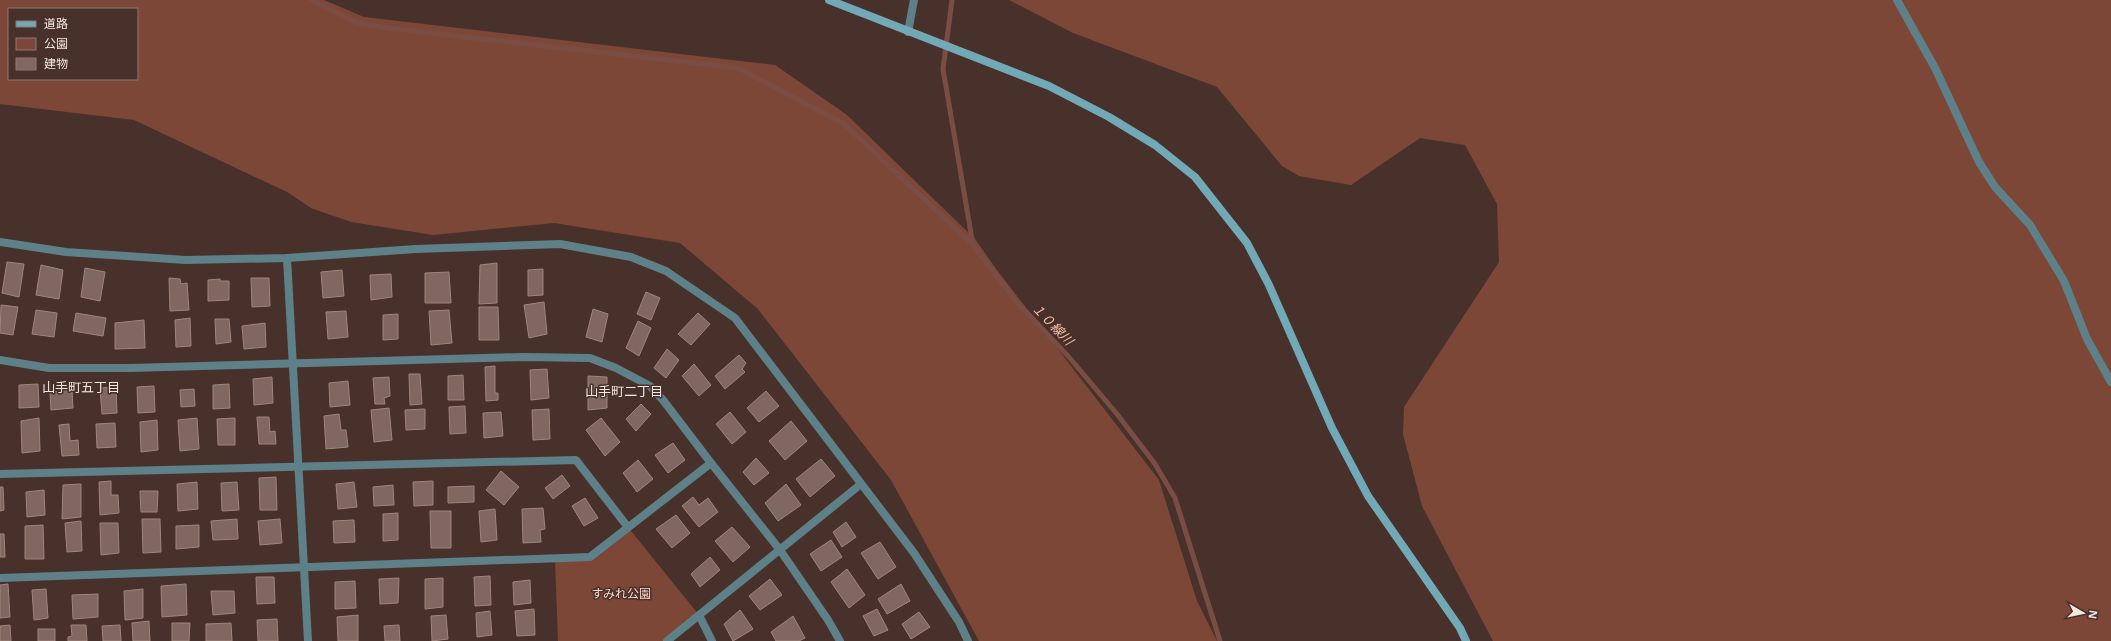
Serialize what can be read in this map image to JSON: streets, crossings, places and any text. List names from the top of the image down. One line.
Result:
{"districts":["山手町五丁目","山手町二丁目"],"water":["１０線川"],"parks":["すみれ公園"],"legend":["道路","公園","建物"],"north":"right"}
